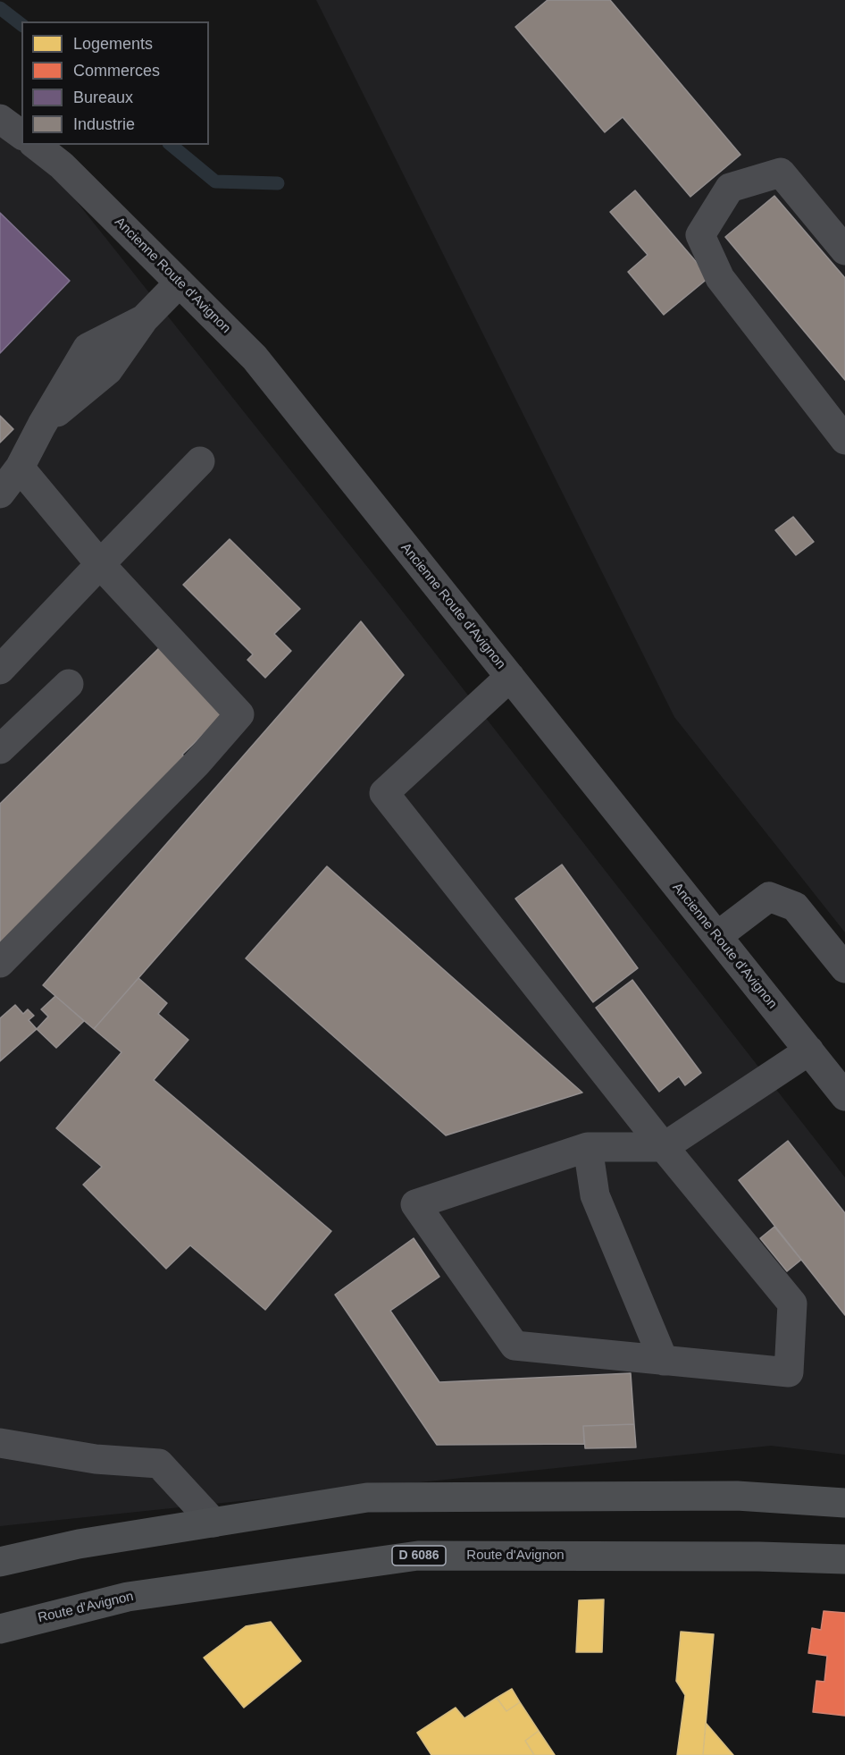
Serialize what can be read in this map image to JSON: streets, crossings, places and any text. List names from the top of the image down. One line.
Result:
{"streets":{"main road":["D 6086","Route d'Avignon"],"street":["Ancienne Route d'Avignon"]},"legend":["Logements","Commerces","Bureaux","Industrie"]}
